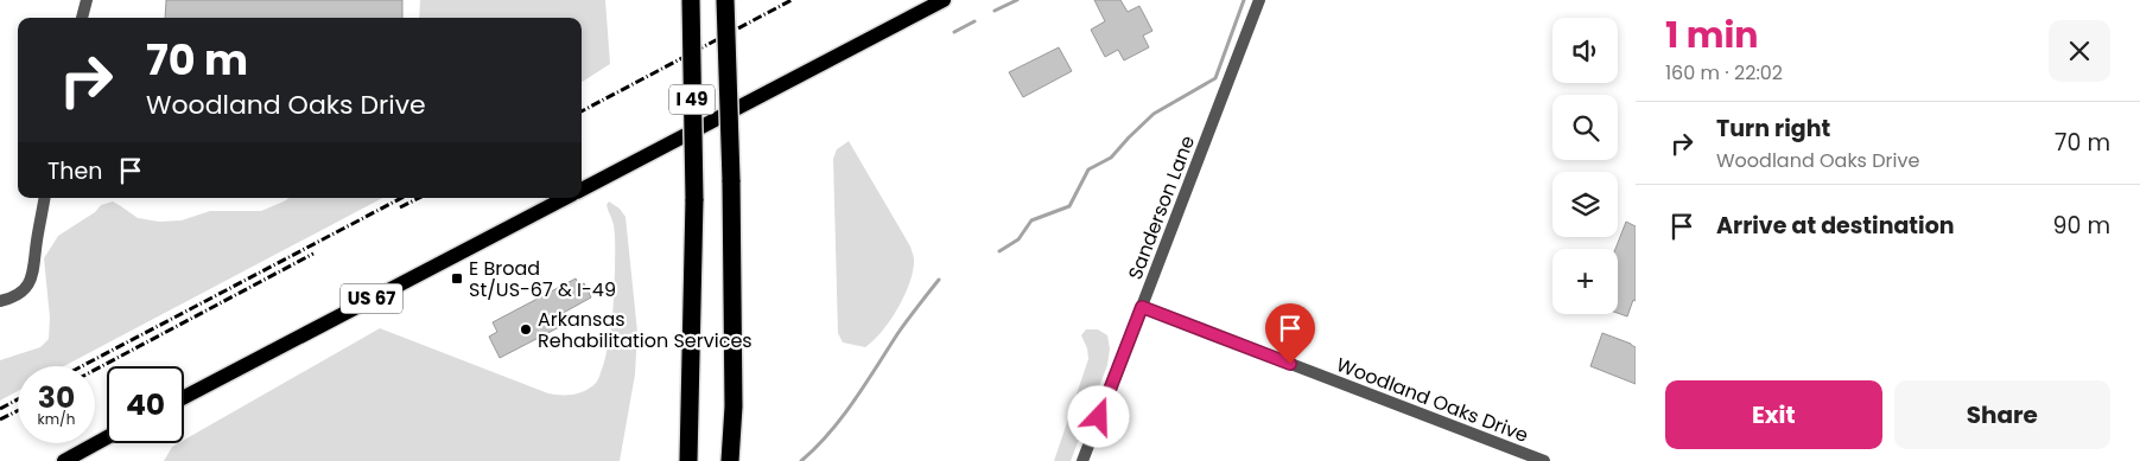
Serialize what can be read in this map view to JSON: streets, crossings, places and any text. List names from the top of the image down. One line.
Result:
{"streets":{"highway":["I 49"],"main road":["US 67"],"street":["Sanderson Lane","Woodland Oaks Drive"]},"crossings":[["Sanderson Lane","Woodland Oaks Drive"]],"places":{"transit":["E Broad St/US-67 & I-49"],"other":["Arkansas Rehabilitation Services"]},"page":{"heading":["1 min","160 m · 22:02"],"map_buttons":"+","turn":["70 m","Woodland Oaks Drive"],"list":[{"name":"Turn right","note":"Woodland Oaks Drive","value":"70 m"},{"name":"Arrive at destination","value":"90 m"}],"then":"Then","speed":"30 km/h","limit":"40","buttons":["Exit","Share"]}}
